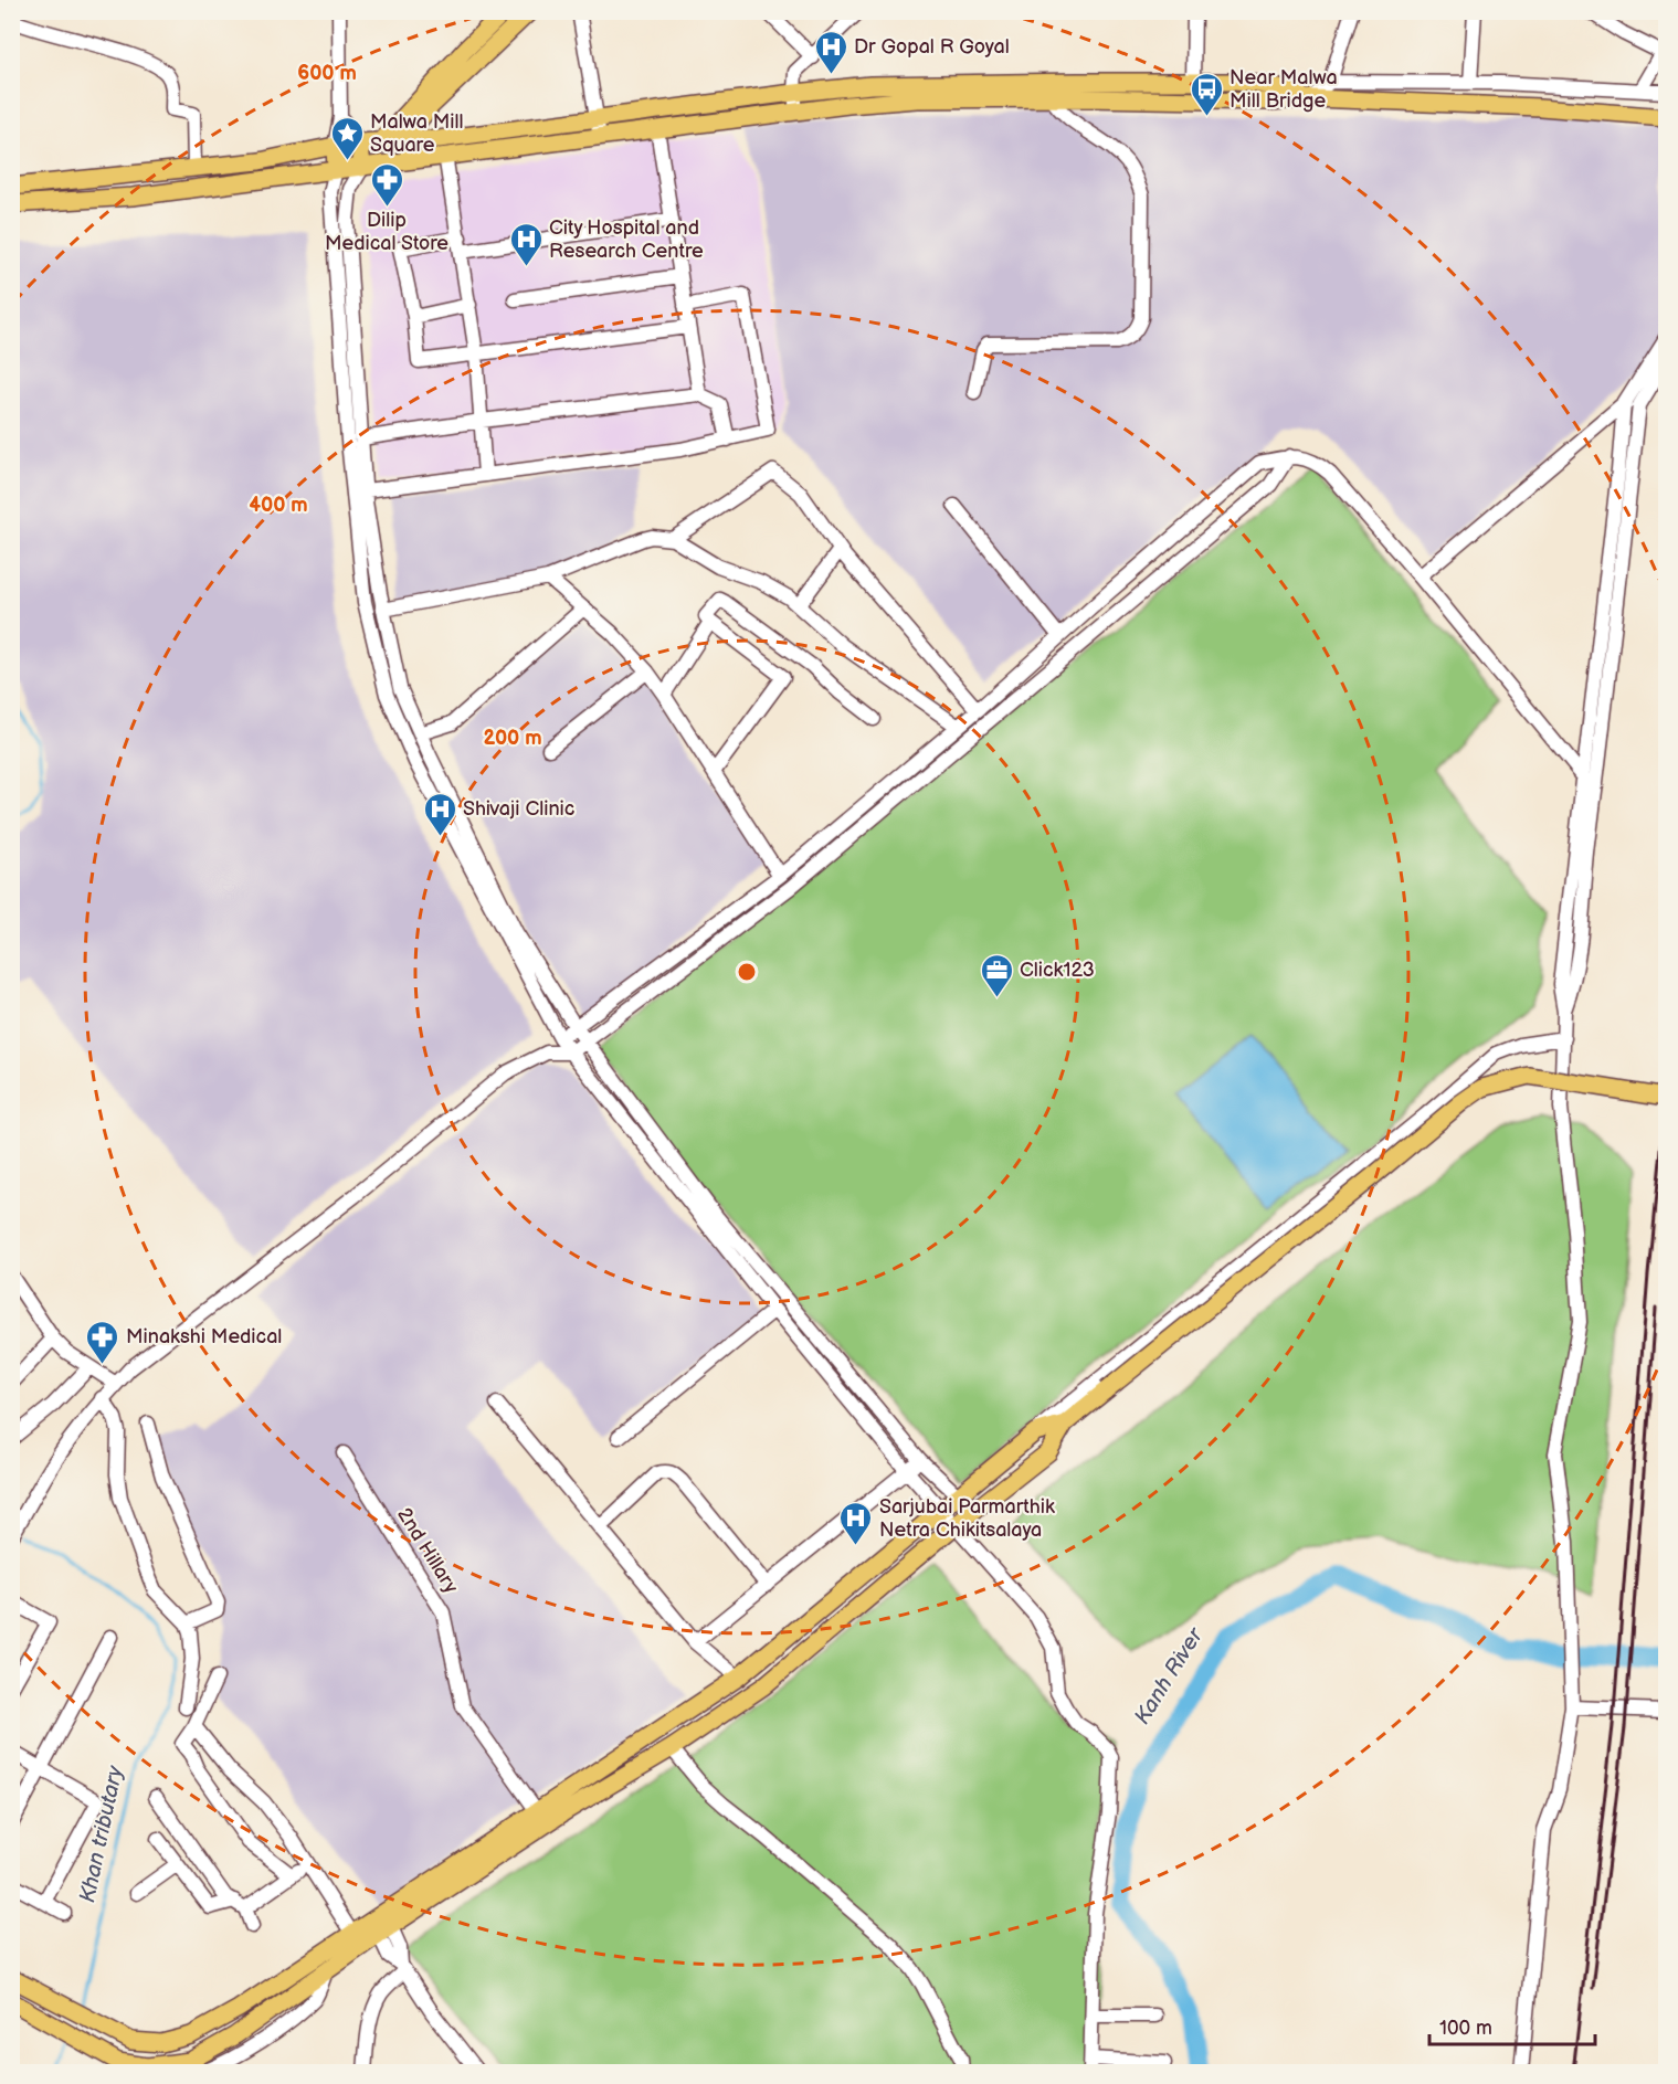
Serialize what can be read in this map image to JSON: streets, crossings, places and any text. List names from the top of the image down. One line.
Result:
{"streets":{"street":["2nd Hillary"]},"water":["Kanh River","Khan tributary"],"places":{"hospital":["Dr Gopal R Goyal","City Hospital and Research Centre","Shivaji Clinic","Sarjubai Parmarthik Netra Chikitsalaya"],"bus stop":["Near Malwa Mill Bridge"],"place":["Malwa Mill Square"],"pharmacy":["Dilip Medical Store","Minakshi Medical"],"office":["Click123"]},"scale_bar":"100 m","rings":["600 m","400 m","200 m"]}
